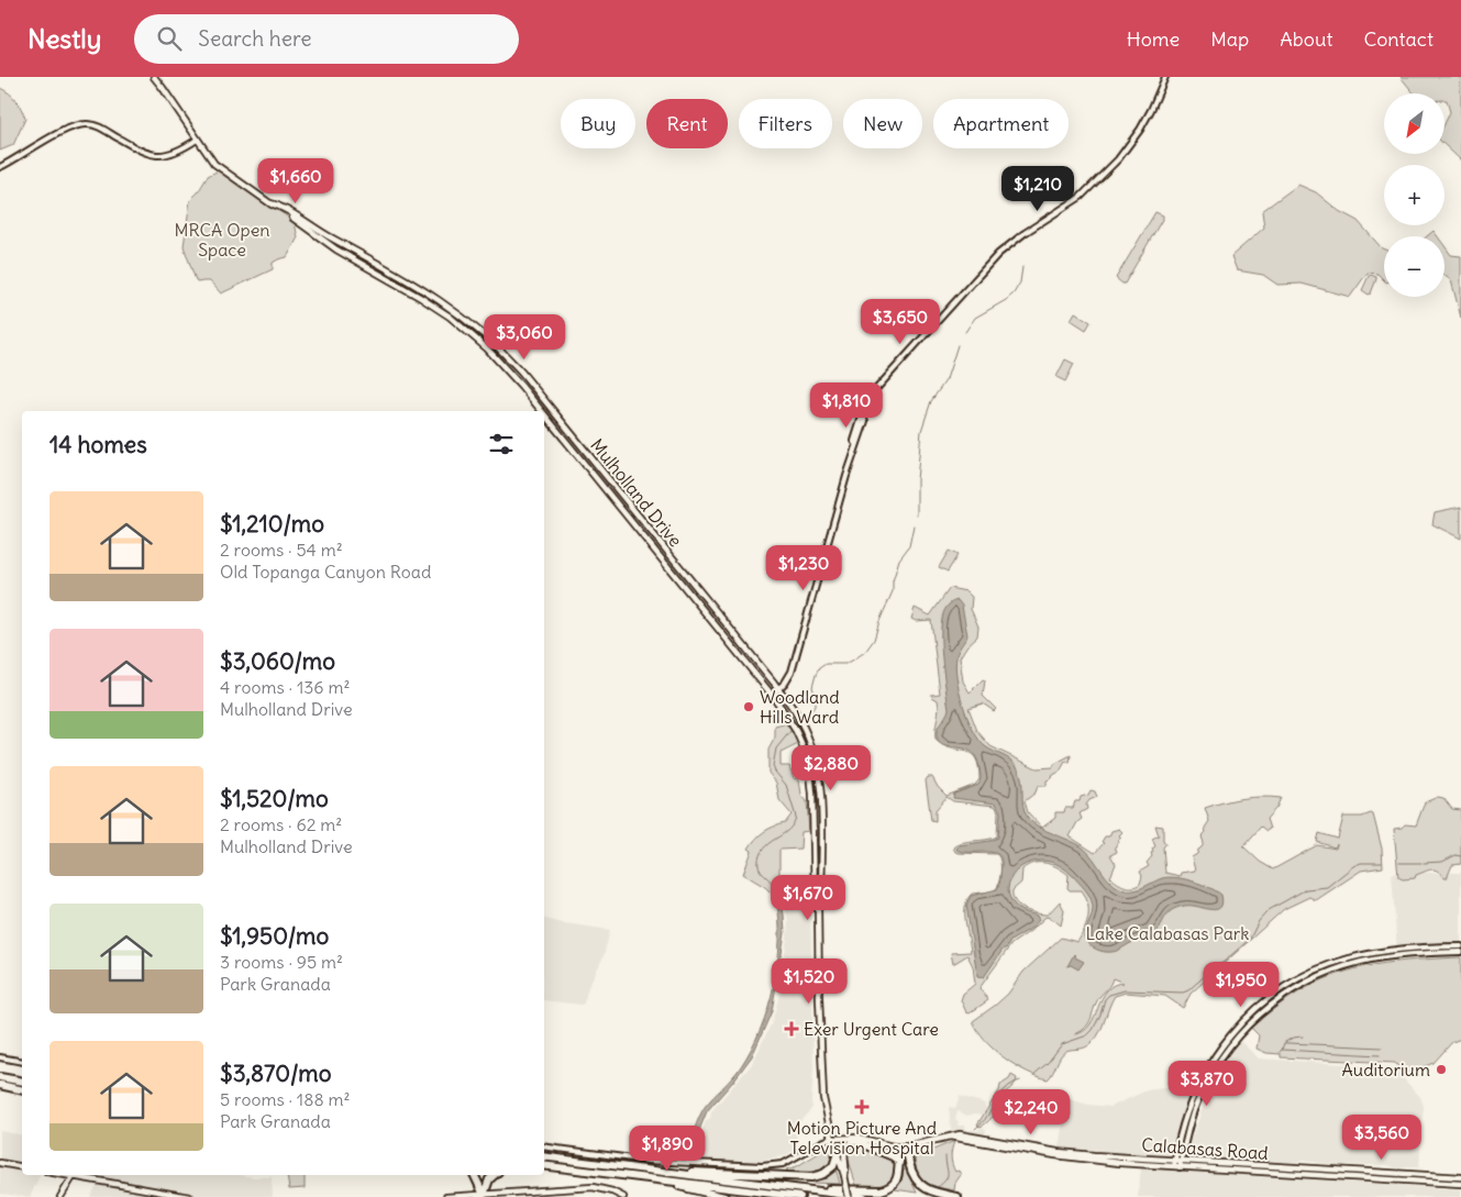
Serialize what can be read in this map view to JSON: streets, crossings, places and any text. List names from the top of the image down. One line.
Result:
{"streets":{"main road":["Mulholland Drive","Calabasas Road"]},"crossings":[["Mulholland Drive","Calabasas Road"]],"parks":["MRCA Open Space","Lake Calabasas Park"],"places":{"other":["Woodland Hills Ward","Auditorium"],"health":["Exer Urgent Care","Motion Picture And Television Hospital"]},"north":"bottom left","page":{"header":"Nestly","search":"Search here","nav":["Home","Map","About","Contact"],"map_buttons":["+","−"],"chip":["Buy","Rent","Filters","New","Apartment"],"price":["$1,660","$1,210","$3,650","$3,060","$1,810","$1,230","$2,880","$1,670","$1,520","$1,950","$3,870","$2,240","$3,560","$1,890"],"heading":"14 homes","list":[{"name":"$1,210/mo","note":"2 rooms · 54 m² · Old Topanga Canyon Road"},{"name":"$3,060/mo","note":"4 rooms · 136 m² · Mulholland Drive"},{"name":"$1,520/mo","note":"2 rooms · 62 m² · Mulholland Drive"},{"name":"$1,950/mo","note":"3 rooms · 95 m² · Park Granada"},{"name":"$3,870/mo","note":"5 rooms · 188 m² · Park Granada"}]}}
